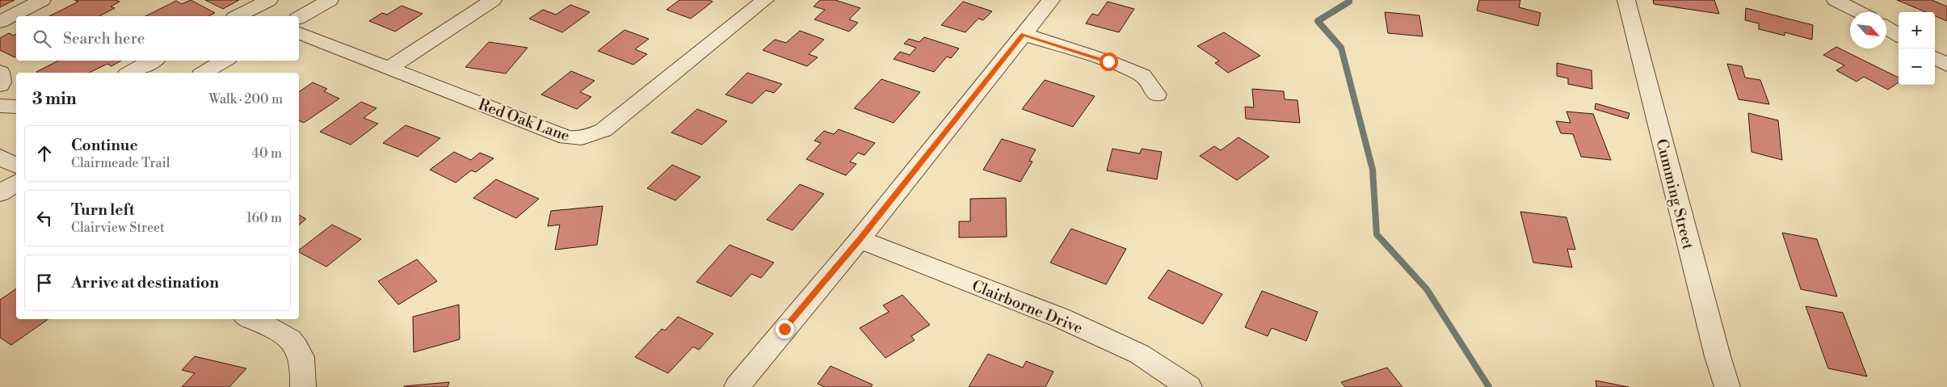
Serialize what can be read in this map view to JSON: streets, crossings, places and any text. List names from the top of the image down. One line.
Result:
{"streets":{"street":["Red Oak Lane","Cumming Street","Clairborne Drive"]},"north":"bottom right","page":{"map_buttons":["+","−"],"search":"Search here","heading":["3 min","Walk · 200 m"],"list":[["Continue","Clairmeade Trail","40 m"],["Turn left","Clairview Street","160 m"],"Arrive at destination"]}}
